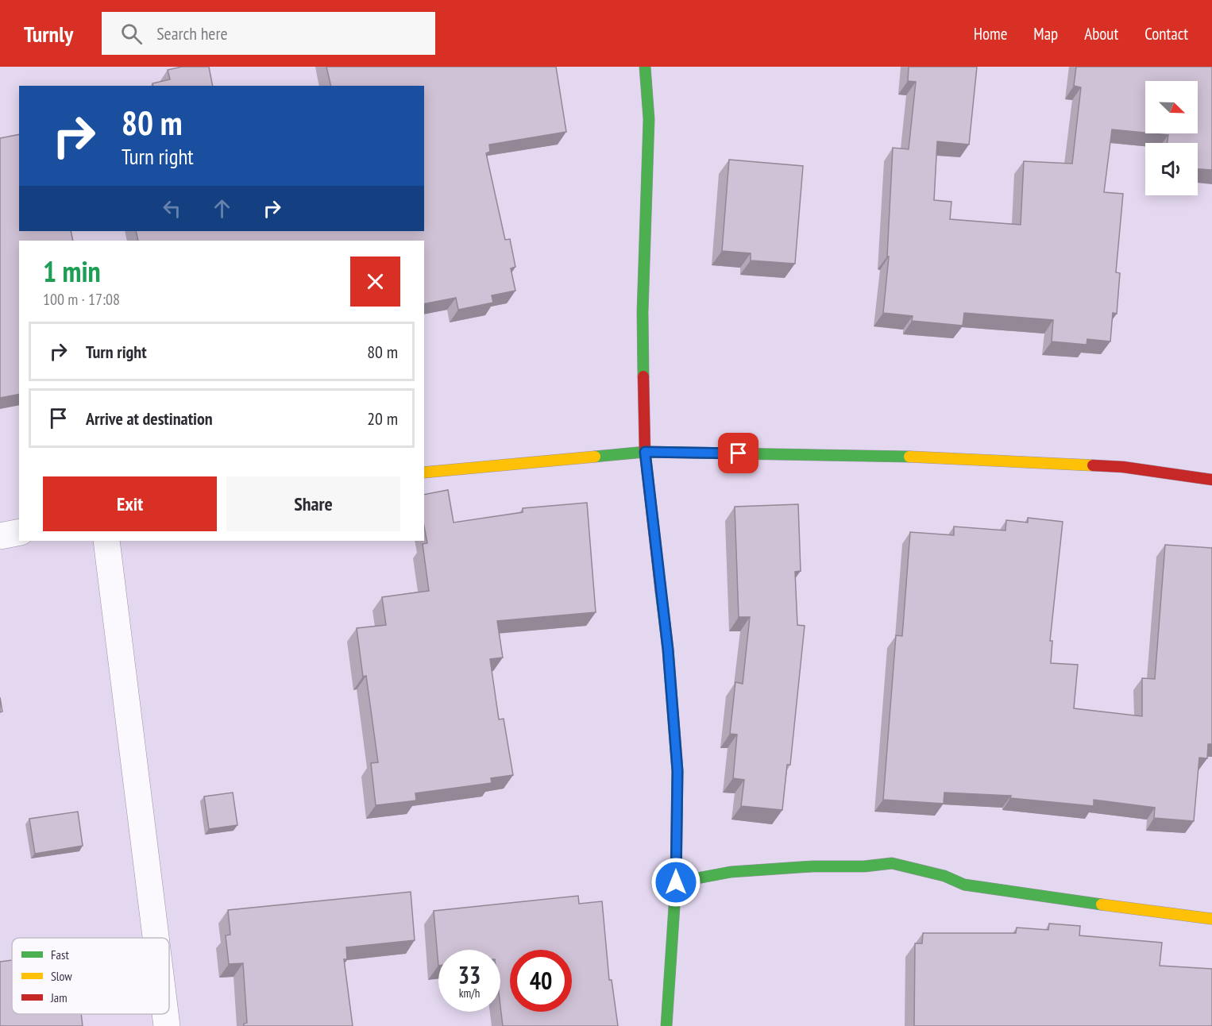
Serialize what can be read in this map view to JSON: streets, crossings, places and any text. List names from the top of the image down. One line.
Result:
{"legend":["Fast","Slow","Jam"],"north":"bottom right","page":{"header":"Turnly","search":"Search here","nav":["Home","Map","About","Contact"],"turn":["80 m","Turn right"],"heading":["1 min","100 m · 17:08"],"list":[{"name":"Turn right","value":"80 m"},{"name":"Arrive at destination","value":"20 m"}],"buttons":["Exit","Share"],"speed":"33 km/h","limit":"40"}}
